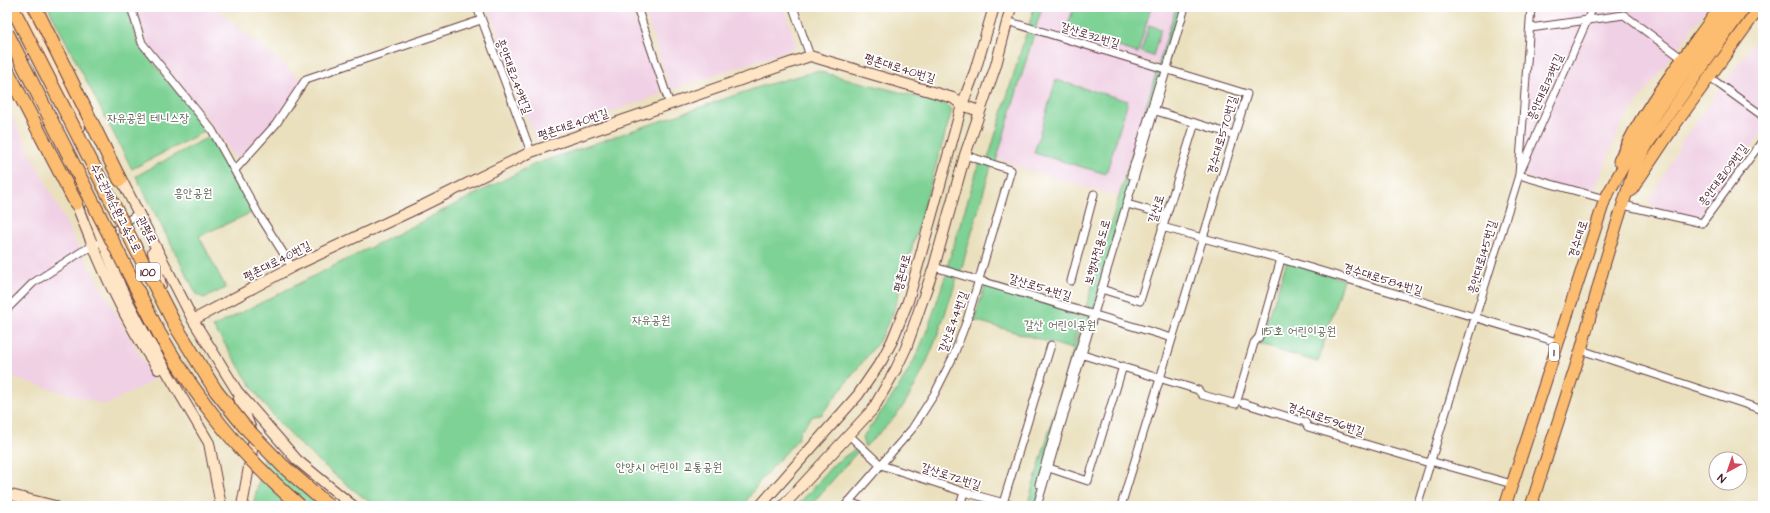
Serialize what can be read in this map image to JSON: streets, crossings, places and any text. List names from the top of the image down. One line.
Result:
{"streets":{"highway":["수도권제1순환고속도로","100"],"main road":["경수대로","1"],"street":["갈산로32번길","평촌대로40번길","흥안대로249번길","흥안대로133번길","경수대로570번길","흥안대로109번길","갈산로","관평로","보행자전용도로","흥안대로145번길","평촌대로","경수대로584번길","갈산로54번길","갈산로44번길","경수대로596번길","갈산로72번길"]},"crossings":[["갈산로32번길","경수대로570번길"],["갈산로32번길","보행자전용도로"],["평촌대로40번길","흥안대로249번길"],["평촌대로40번길","평촌대로"],["흥안대로133번길","흥안대로145번길"],["경수대로570번길","보행자전용도로"],["경수대로570번길","경수대로584번길"],["흥안대로109번길","1"],["갈산로","경수대로584번길"],["경수대로","경수대로584번길"],["경수대로","경수대로596번길"],["흥안대로145번길","경수대로584번길"],["흥안대로145번길","경수대로596번길"],["갈산로54번길","갈산로44번길"],["갈산로44번길","갈산로72번길"]],"parks":["자유공원 테니스장","흥안공원","자유공원","갈산 어린이공원","115호 어린이공원","안양시 어린이 교통공원"],"north":"bottom left"}
